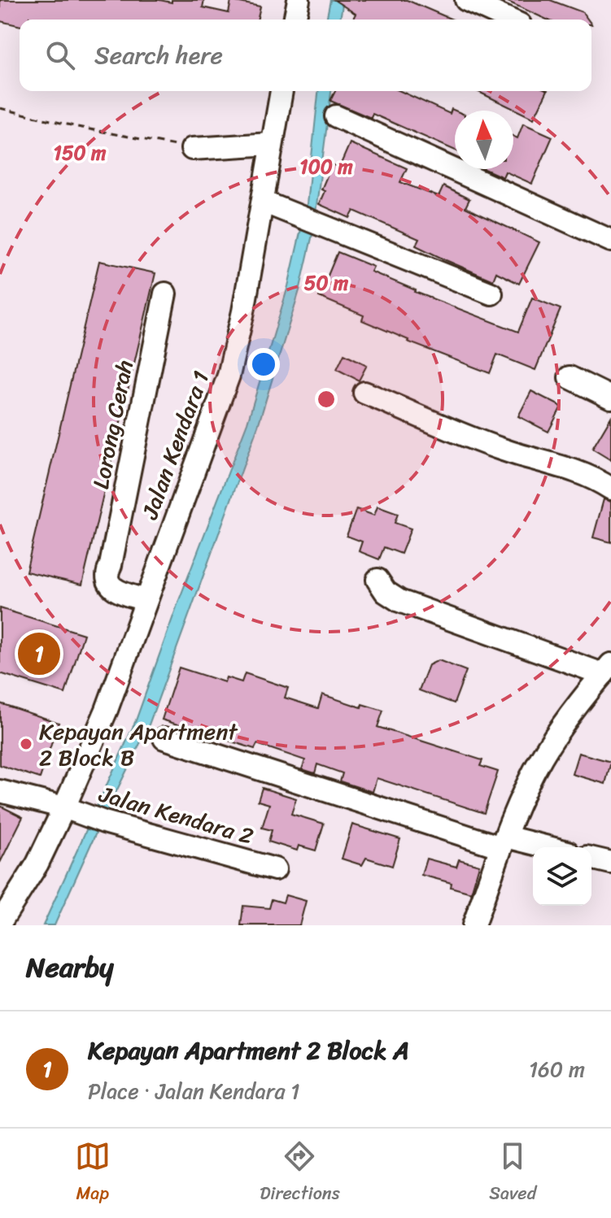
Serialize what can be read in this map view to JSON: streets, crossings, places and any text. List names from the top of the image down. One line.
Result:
{"streets":{"street":["Lorong Cerah","Jalan Kendara 1","Jalan Kendara 2"]},"crossings":[["Lorong Cerah","Jalan Kendara 1"],["Jalan Kendara 1","Jalan Kendara 2"]],"places":["Kepayan Apartment 2 Block B"],"north":"top","page":{"search":"Search here","pins":"1","heading":"Nearby","list":[{"mark":"1","name":"Kepayan Apartment 2 Block A","note":"Place · Jalan Kendara 1","value":"160 m"}],"nav":["Map","Directions","Saved"]},"rings":["150 m","100 m","50 m"]}
